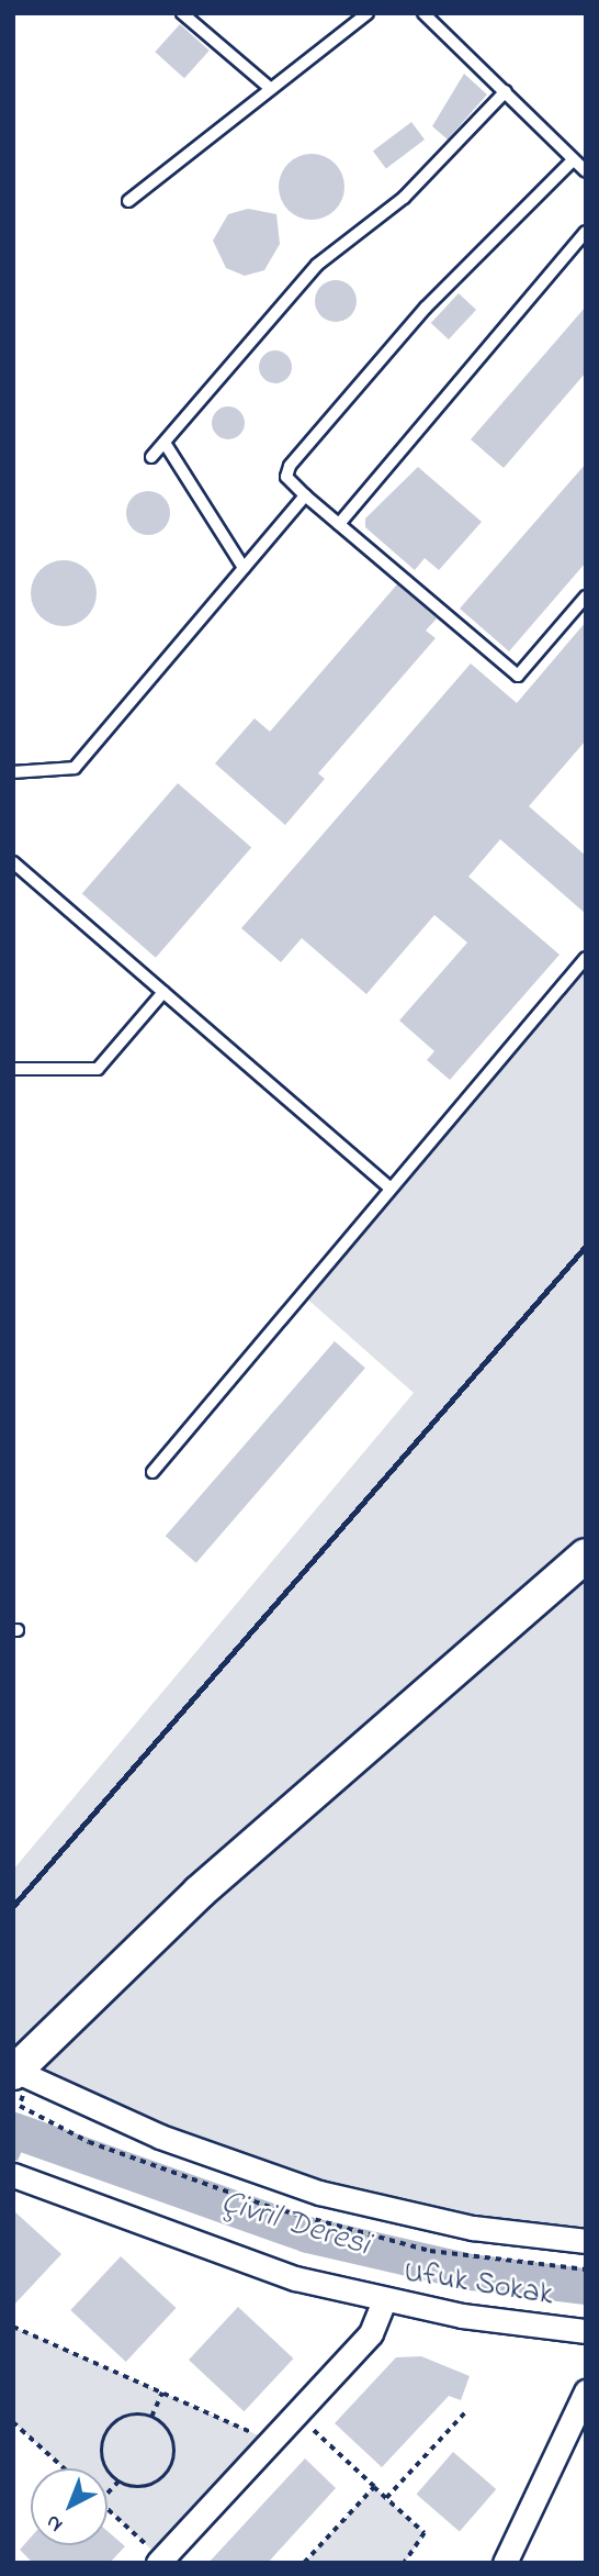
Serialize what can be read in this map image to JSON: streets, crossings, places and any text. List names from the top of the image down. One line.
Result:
{"streets":{"street":["Ufuk Sokak"]},"water":["Çivril Deresi"],"north":"bottom left"}
